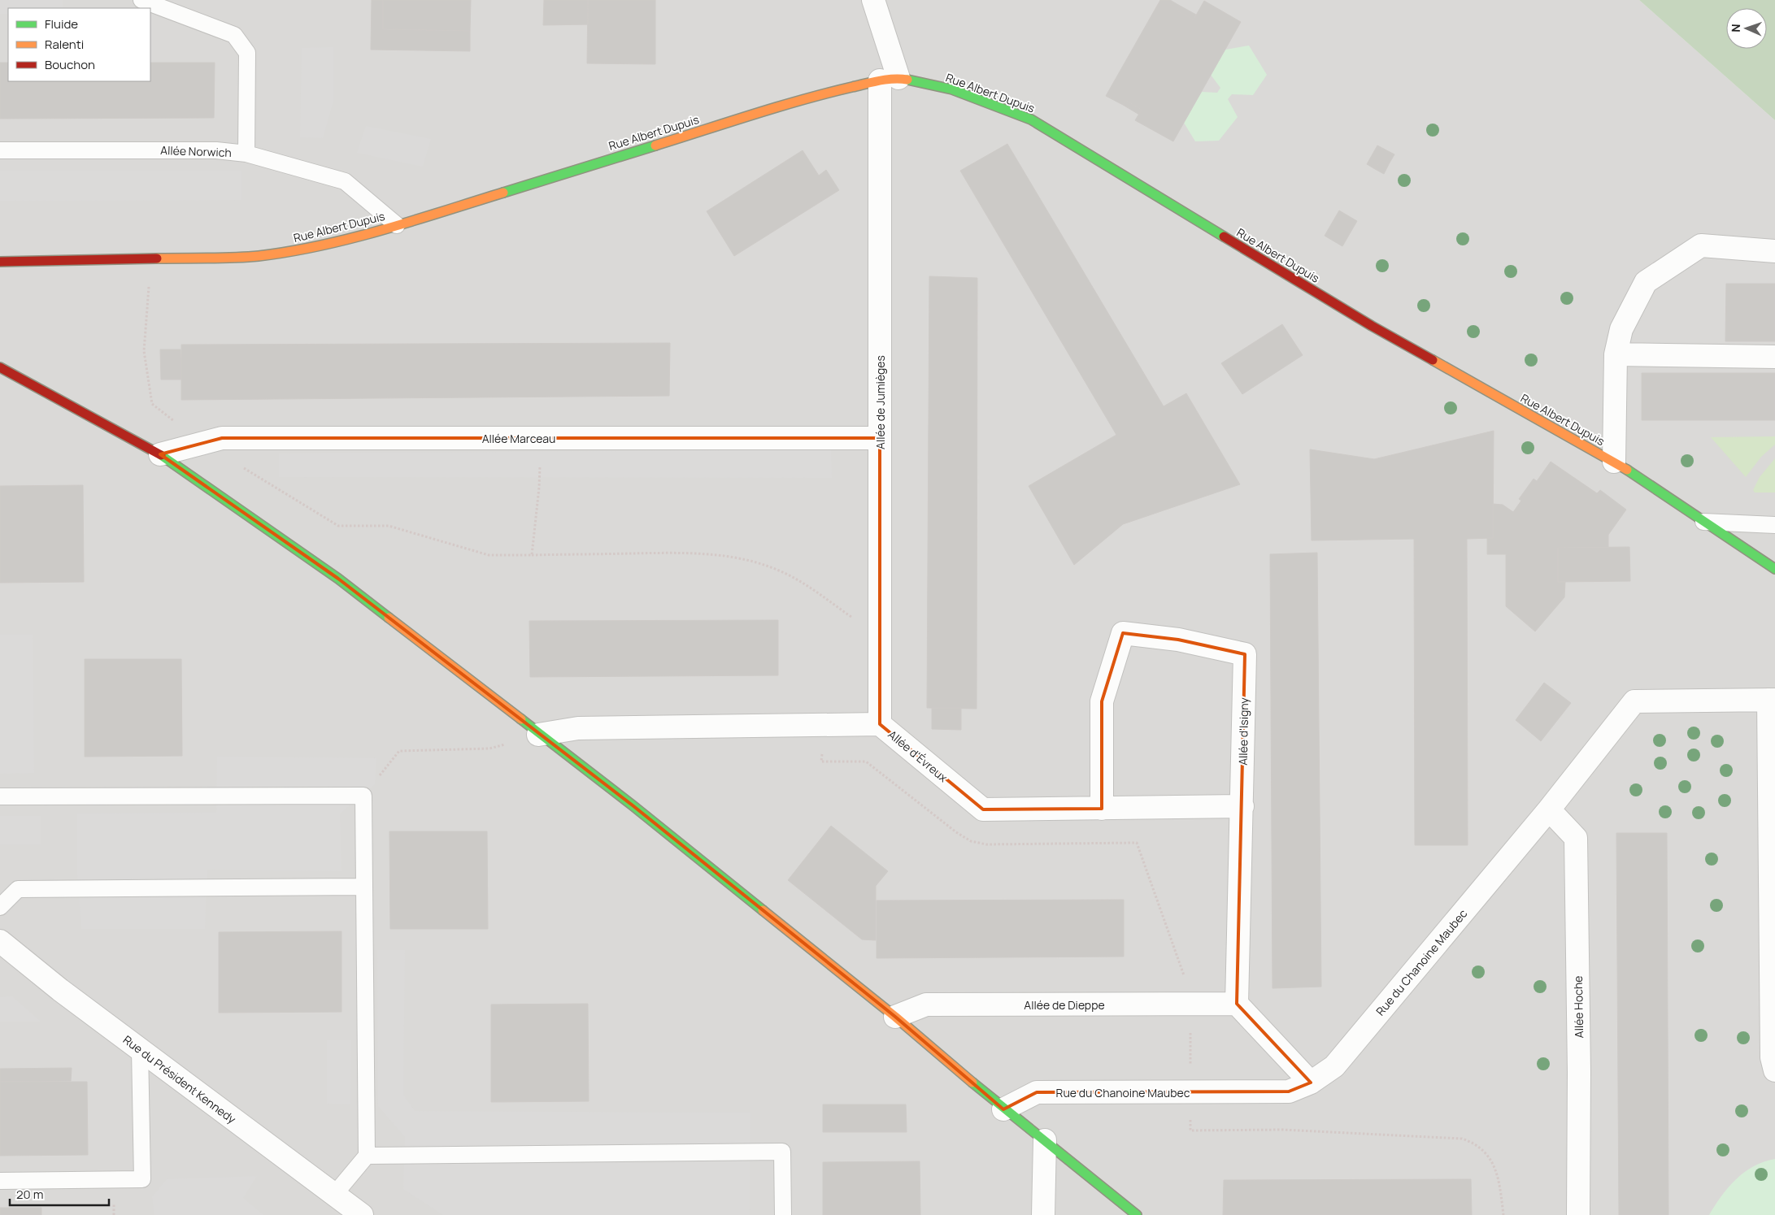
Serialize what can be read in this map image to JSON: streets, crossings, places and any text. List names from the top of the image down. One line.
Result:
{"streets":{"street":["Rue Albert Dupuis","Allée de Jumièges","Allée Marceau","Allée d'Isigny","Allée d'Évreux","Rue du Chanoine Maubec","Allée de Dieppe","Allée Hoche","Rue du Président Kennedy"],"lane":["Allée Norwich"]},"crossings":[["Rue Albert Dupuis","Allée Norwich"],["Rue Albert Dupuis","Allée de Jumièges"],["Allée de Jumièges","Allée Marceau"],["Allée de Jumièges","Allée d'Évreux"],["Allée d'Isigny","Allée d'Évreux"],["Allée d'Isigny","Allée de Dieppe"],["Rue du Chanoine Maubec","Allée Hoche"]],"legend":["Fluide","Ralenti","Bouchon"],"scale_bar":"20 m","north":"left"}
